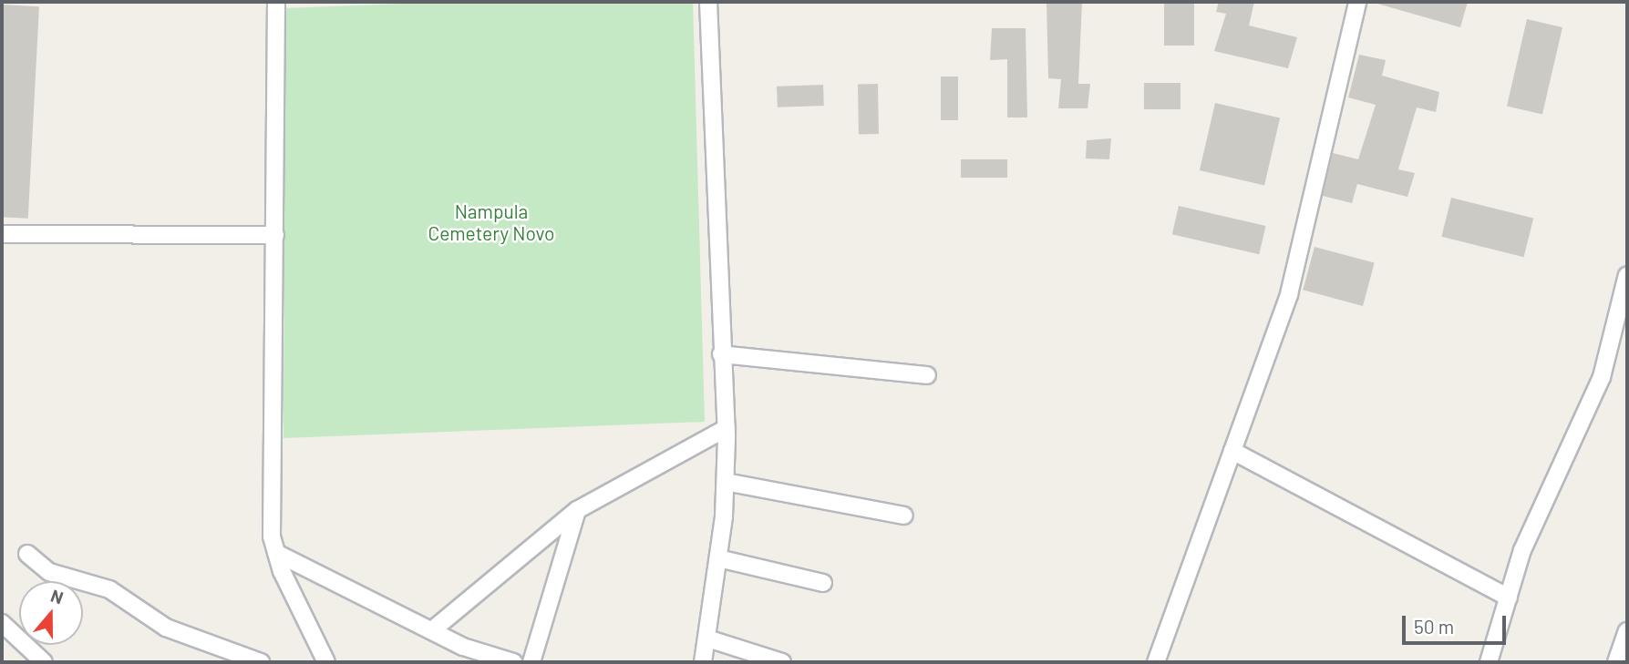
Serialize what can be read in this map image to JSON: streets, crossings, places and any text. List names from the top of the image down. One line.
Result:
{"parks":["Nampula Cemetery Novo"],"scale_bar":"50 m","north":"top"}
